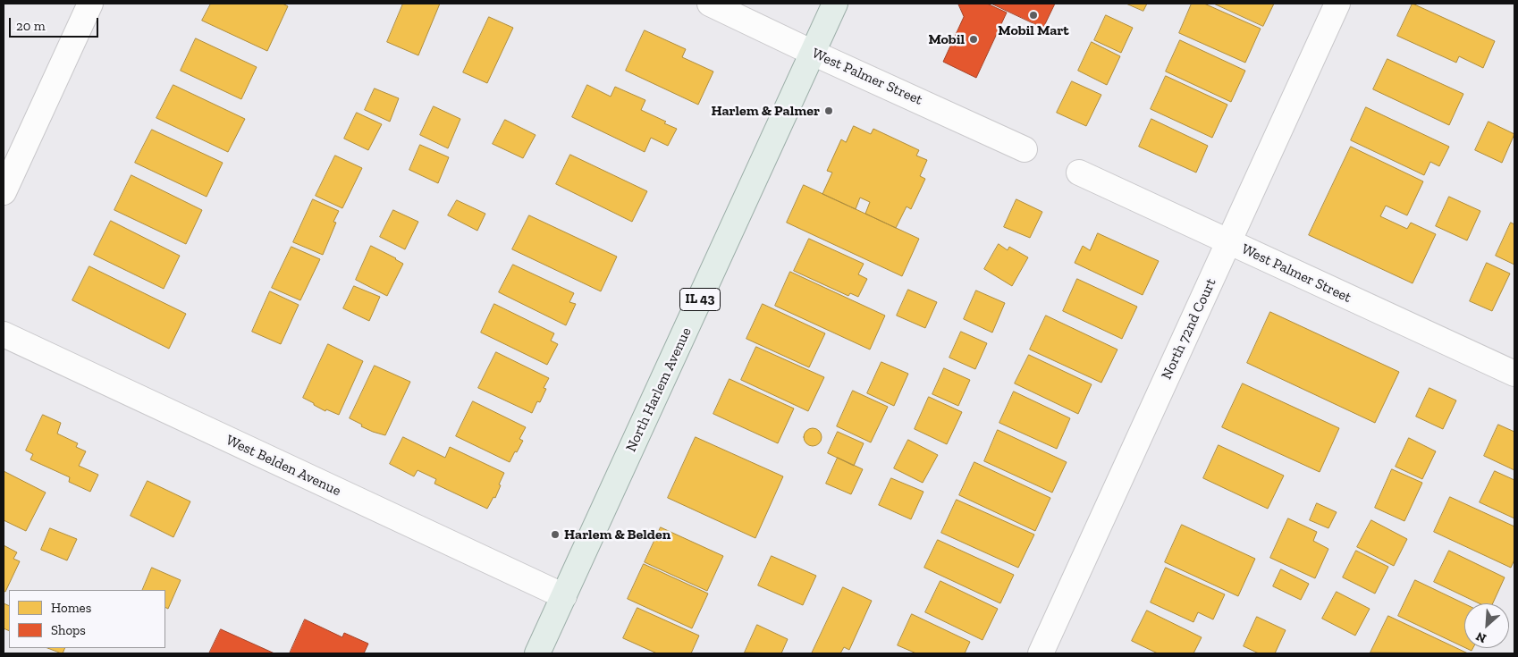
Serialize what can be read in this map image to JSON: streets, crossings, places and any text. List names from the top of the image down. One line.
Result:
{"streets":{"main road":["IL 43","North Harlem Avenue"],"street":["West Palmer Street","North 72nd Court","West Belden Avenue"]},"crossings":[["West Palmer Street","North 72nd Court"],["West Palmer Street","North Harlem Avenue"],["North Harlem Avenue","West Belden Avenue"]],"places":["Mobil Mart","Mobil","Harlem & Palmer","Harlem & Belden"],"legend":["Homes","Shops"],"scale_bar":"20 m","north":"bottom left"}
